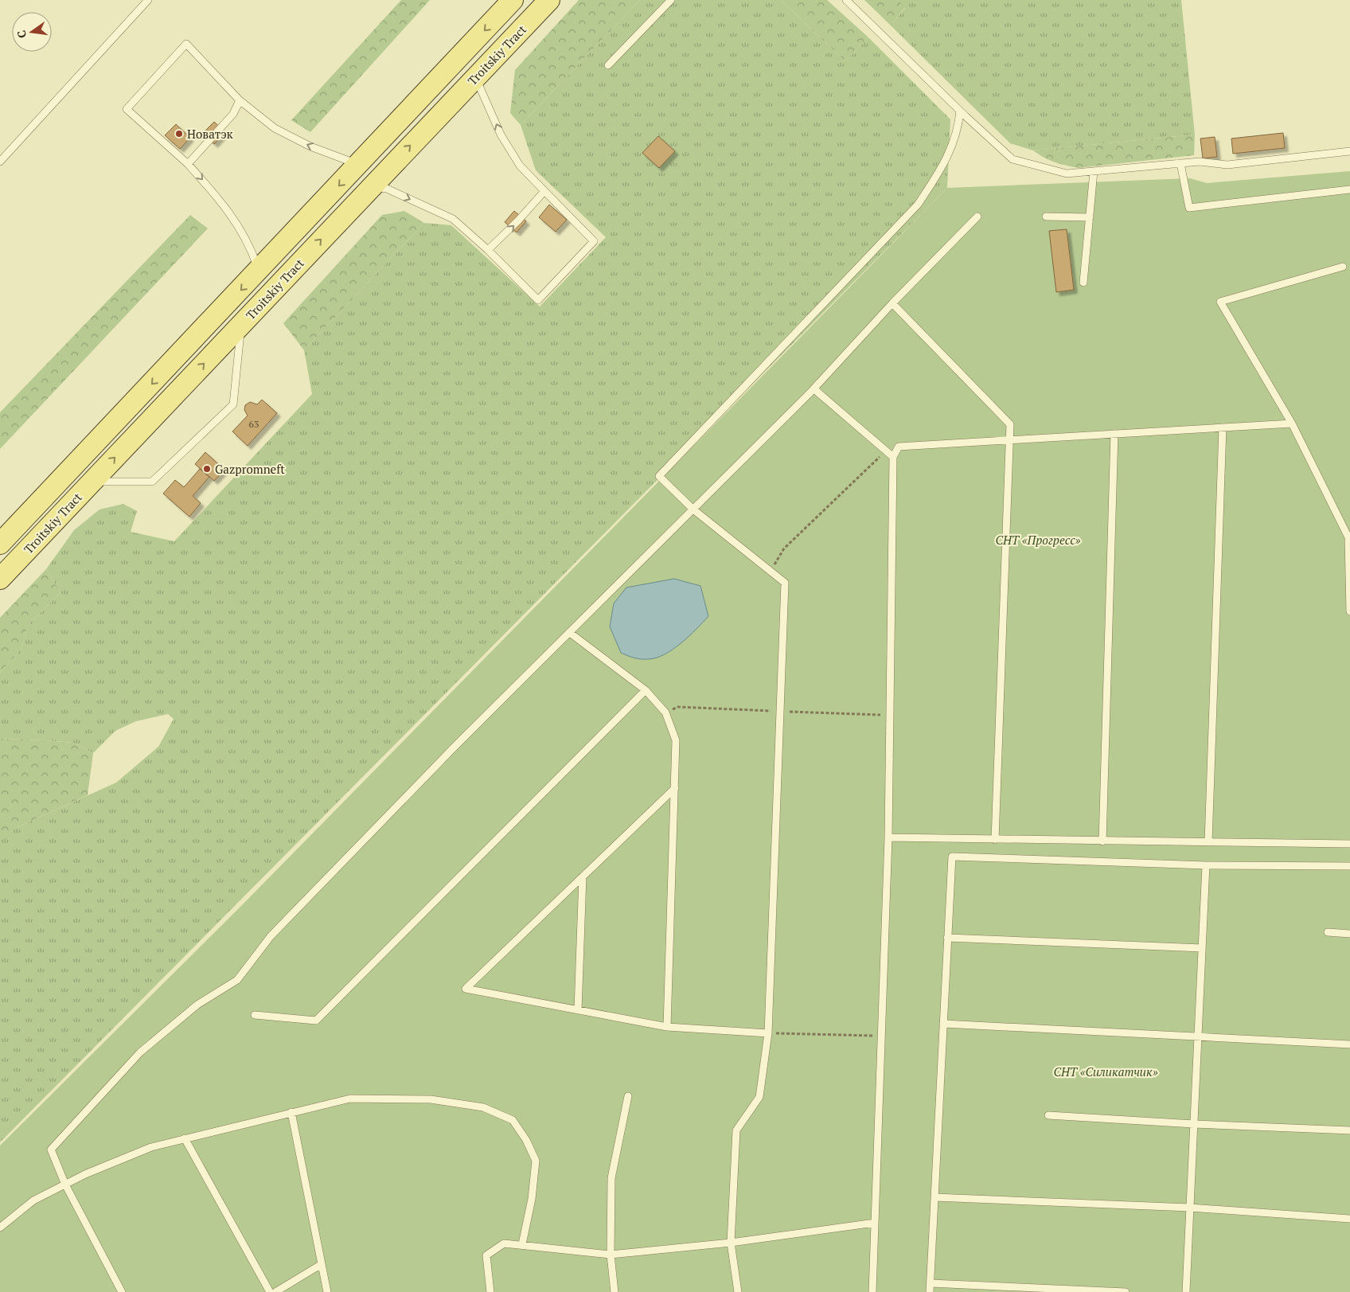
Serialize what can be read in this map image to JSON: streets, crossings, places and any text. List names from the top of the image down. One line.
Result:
{"streets":{"main road":["Troitskiy Tract"]},"parks":["СНТ «Прогресс»","СНТ «Силикатчик»"],"places":["Новатэк","Gazpromneft"],"house_numbers":["63"],"north":"left"}
